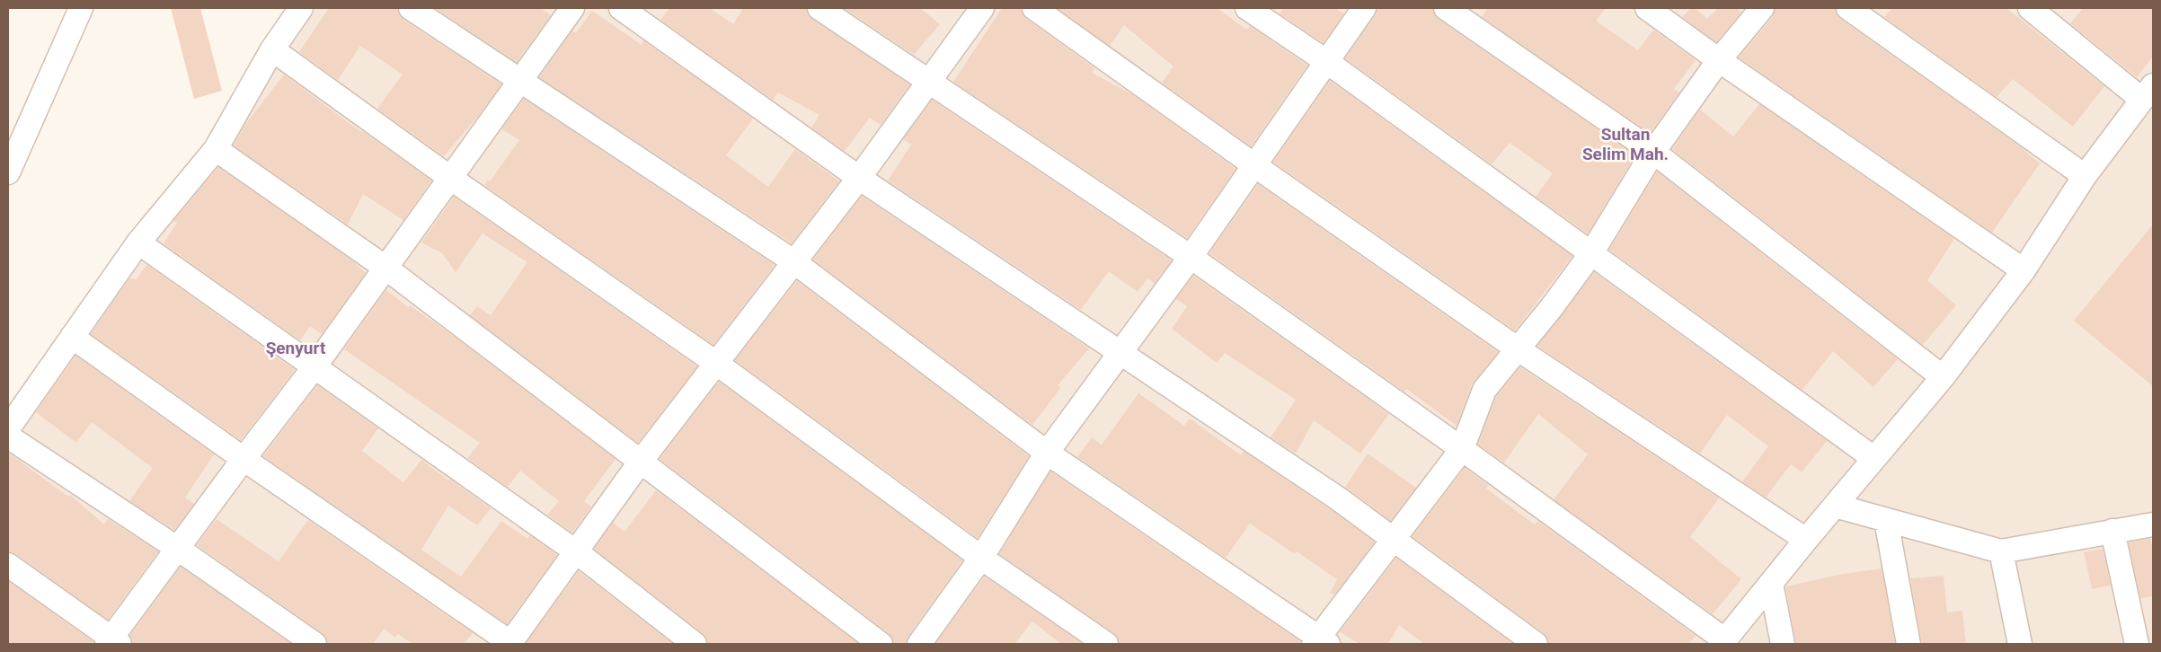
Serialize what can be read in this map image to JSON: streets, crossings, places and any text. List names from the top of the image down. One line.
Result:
{"districts":["Sultan Selim Mah.","Şenyurt"]}
